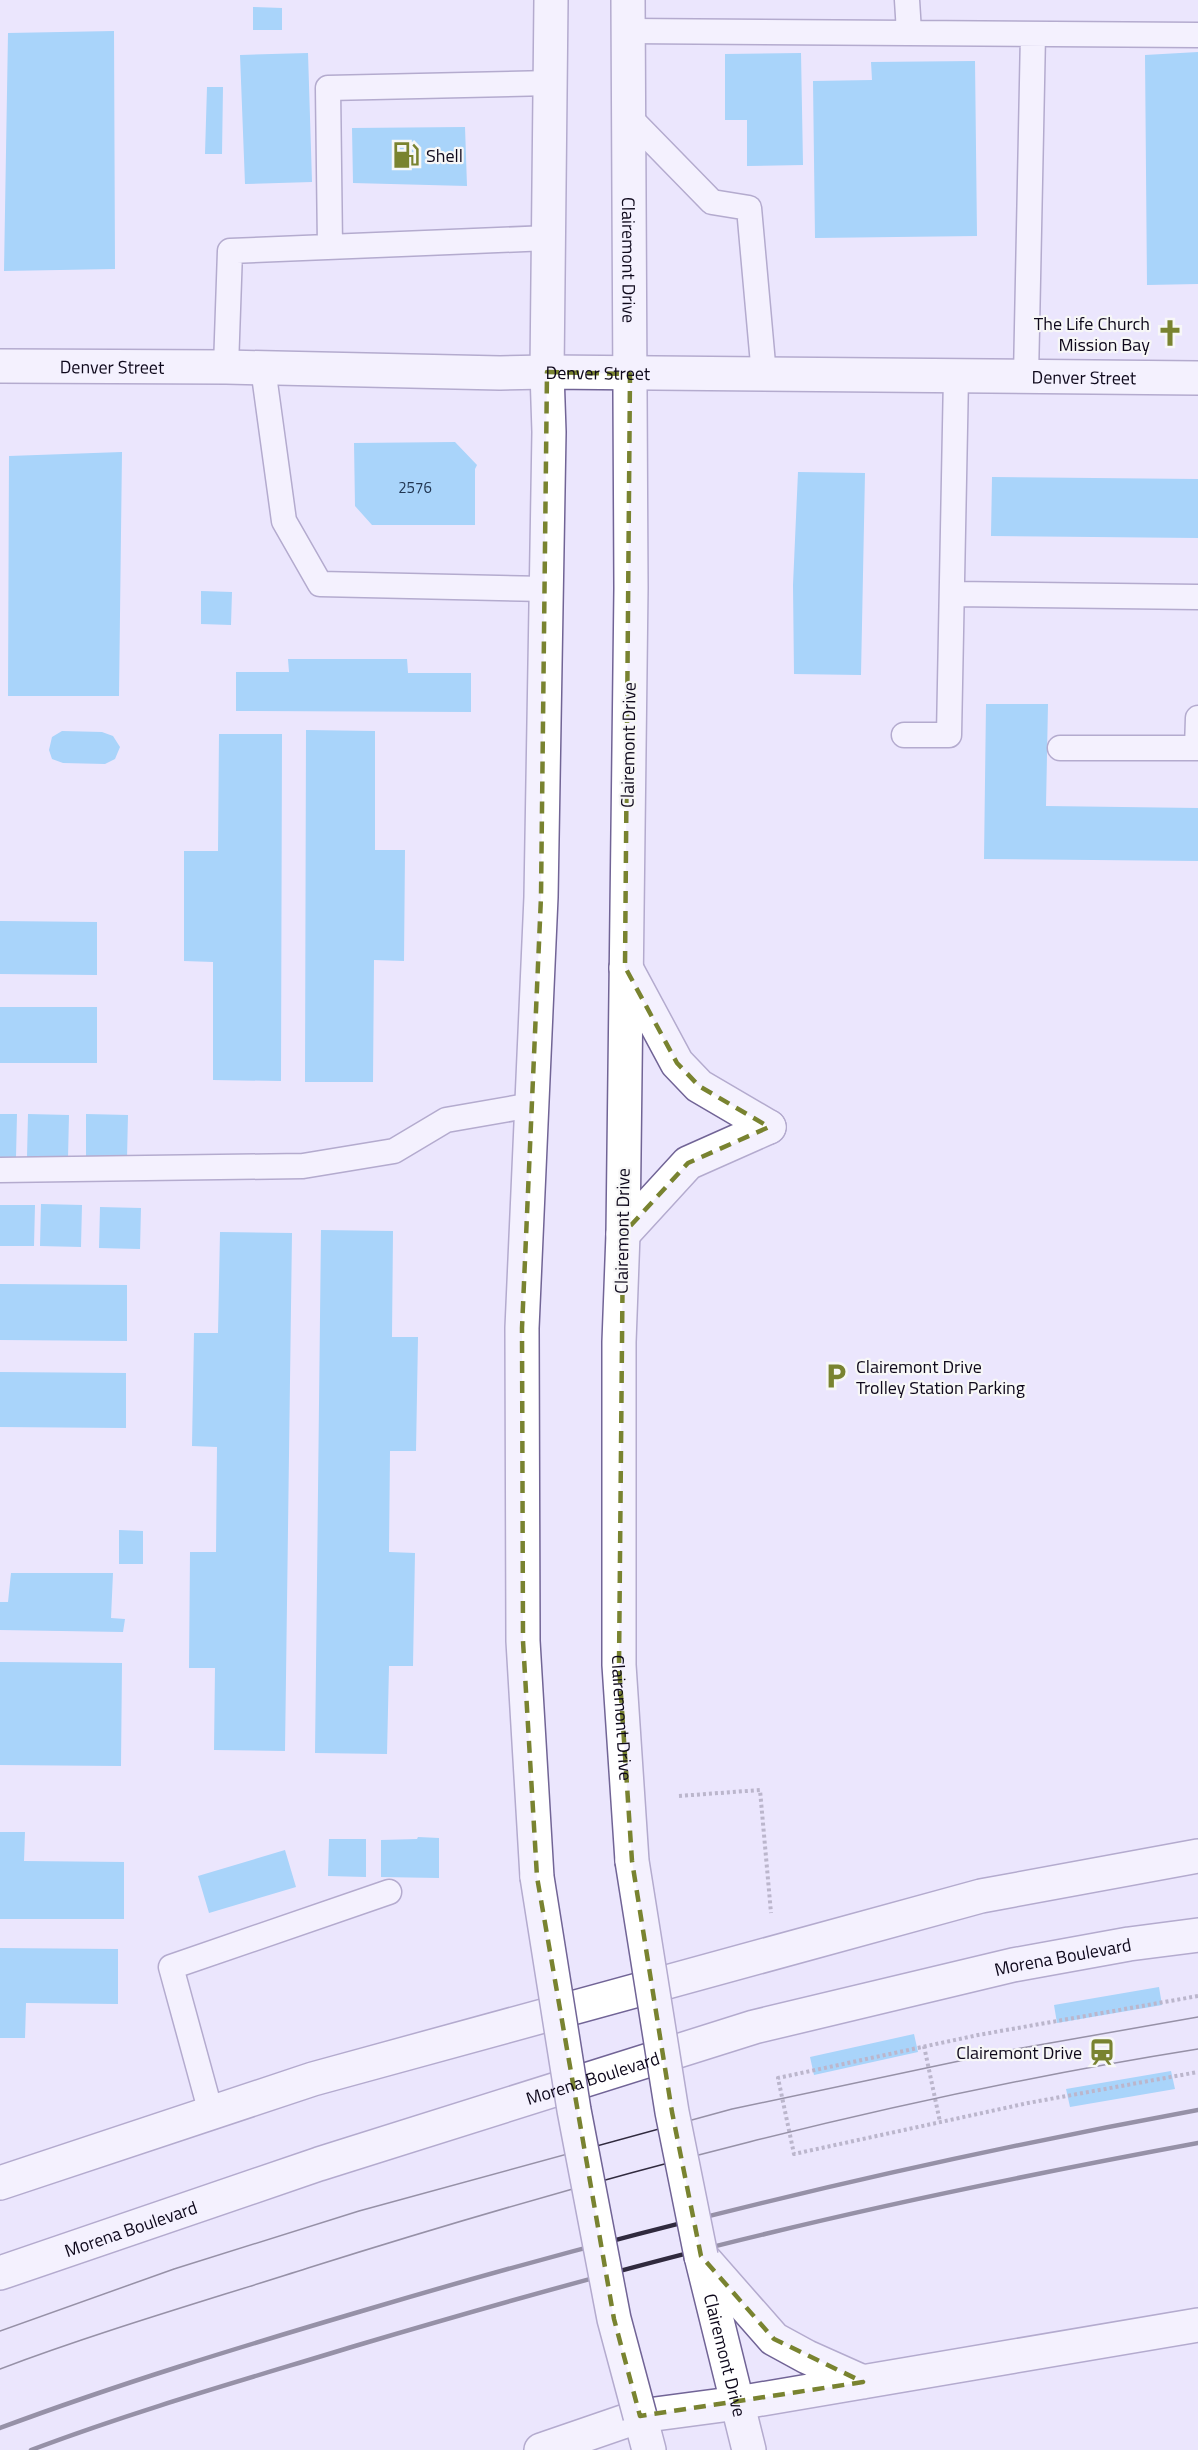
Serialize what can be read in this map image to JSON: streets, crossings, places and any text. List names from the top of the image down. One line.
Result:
{"streets":{"main road":["Clairemont Drive","Denver Street","Morena Boulevard"]},"crossings":[["Clairemont Drive","Denver Street"]],"places":{"fuel station":["Shell"],"church":["The Life Church Mission Bay"],"parking":["Clairemont Drive Trolley Station Parking"],"station":["Clairemont Drive"]},"house_numbers":["2576"]}
